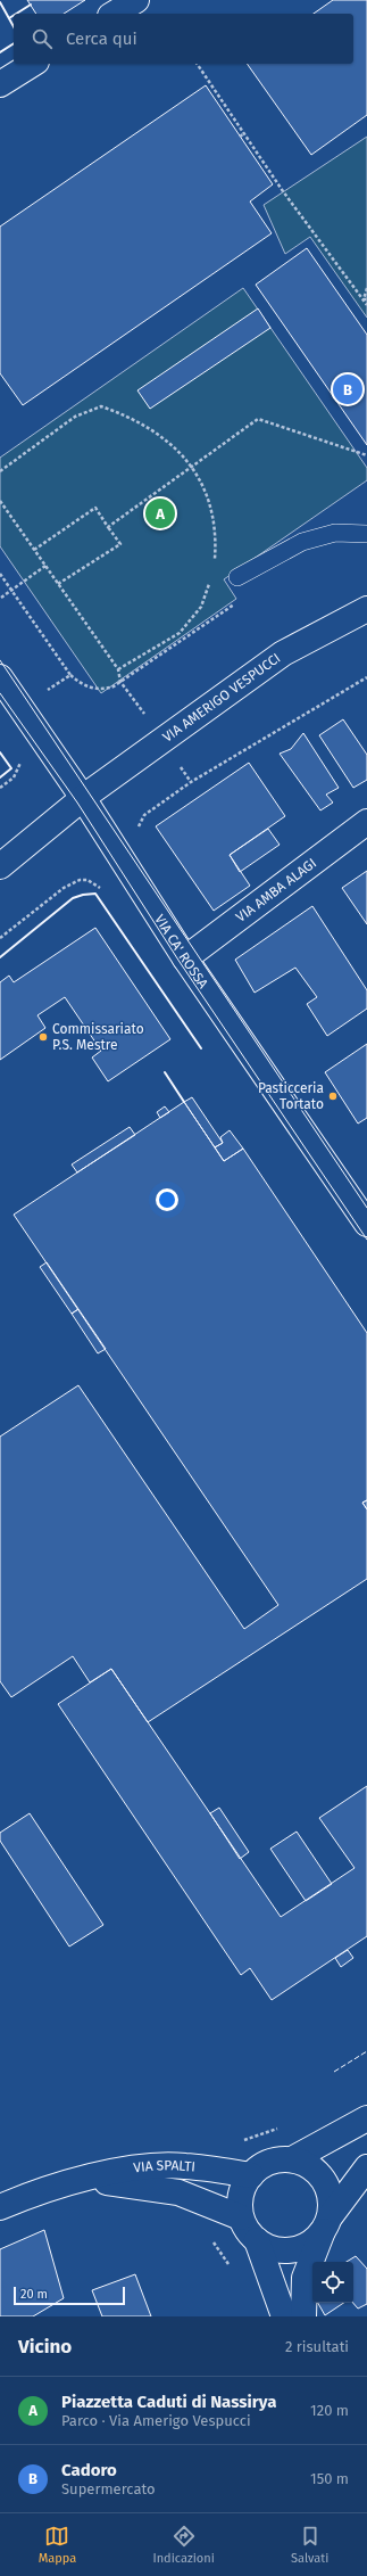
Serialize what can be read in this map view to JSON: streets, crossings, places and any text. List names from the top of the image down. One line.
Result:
{"streets":{"street":["VIA AMERIGO VESPUCCI","VIA AMBA ALAGI","VIA CA' ROSSA","VIA SPALTI"]},"crossings":[["VIA AMERIGO VESPUCCI","VIA CA' ROSSA"],["VIA AMBA ALAGI","VIA CA' ROSSA"]],"places":["Commissariato P.S. Mestre","Pasticceria Tortato"],"scale_bar":"20 m","page":{"search":"Cerca qui","pins":["B","A"],"scale":"20 m","heading":["Vicino","2 risultati"],"list":[{"mark":"A","name":"Piazzetta Caduti di Nassirya","note":"Parco · Via Amerigo Vespucci","value":"120 m"},{"mark":"B","name":"Cadoro","note":"Supermercato","value":"150 m"}],"nav":["Mappa","Indicazioni","Salvati"]}}
